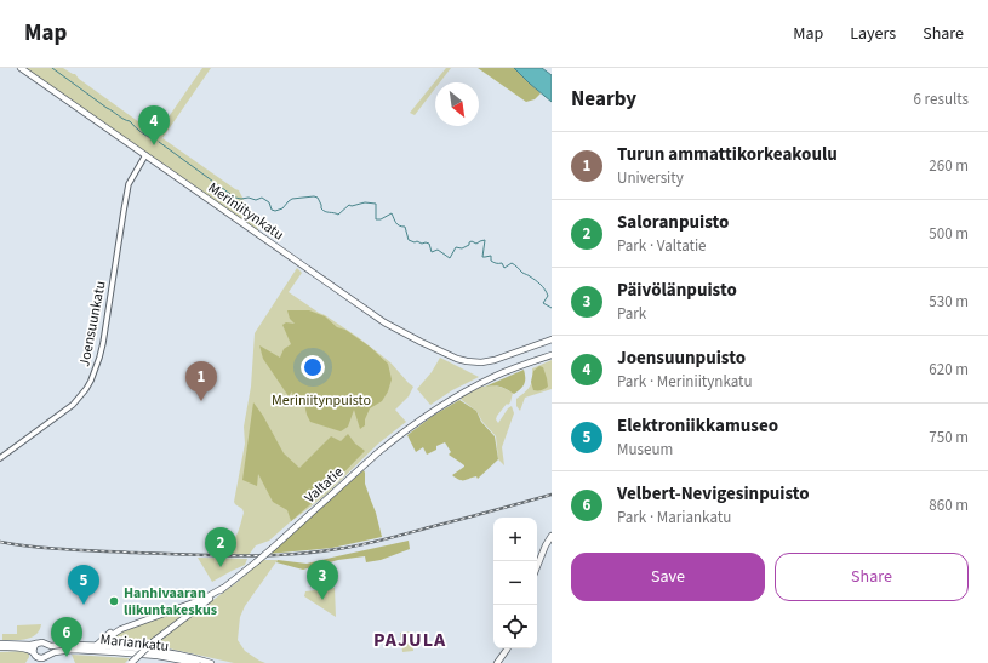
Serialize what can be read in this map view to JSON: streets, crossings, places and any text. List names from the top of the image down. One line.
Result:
{"streets":{"main road":["Meriniitynkatu","Valtatie","Mariankatu"],"street":["Joensuunkatu"]},"crossings":[["Meriniitynkatu","Joensuunkatu"]],"districts":["PAJULA"],"parks":["Meriniitynpuisto"],"places":["Hanhivaaran liikuntakeskus"],"north":"bottom right","page":{"header":"Map","nav":["Map","Layers","Share"],"heading":["Nearby","6 results"],"pins":["4","1","2","3","5","6"],"list":[{"mark":"1","name":"Turun ammattikorkeakoulu","note":"University","value":"260 m"},{"mark":"2","name":"Saloranpuisto","note":"Park · Valtatie","value":"500 m"},{"mark":"3","name":"Päivölänpuisto","note":"Park","value":"530 m"},{"mark":"4","name":"Joensuunpuisto","note":"Park · Meriniitynkatu","value":"620 m"},{"mark":"5","name":"Elektroniikkamuseo","note":"Museum","value":"750 m"},{"mark":"6","name":"Velbert-Nevigesinpuisto","note":"Park · Mariankatu","value":"860 m"}],"map_buttons":["+","−"],"buttons":["Save","Share"]}}
